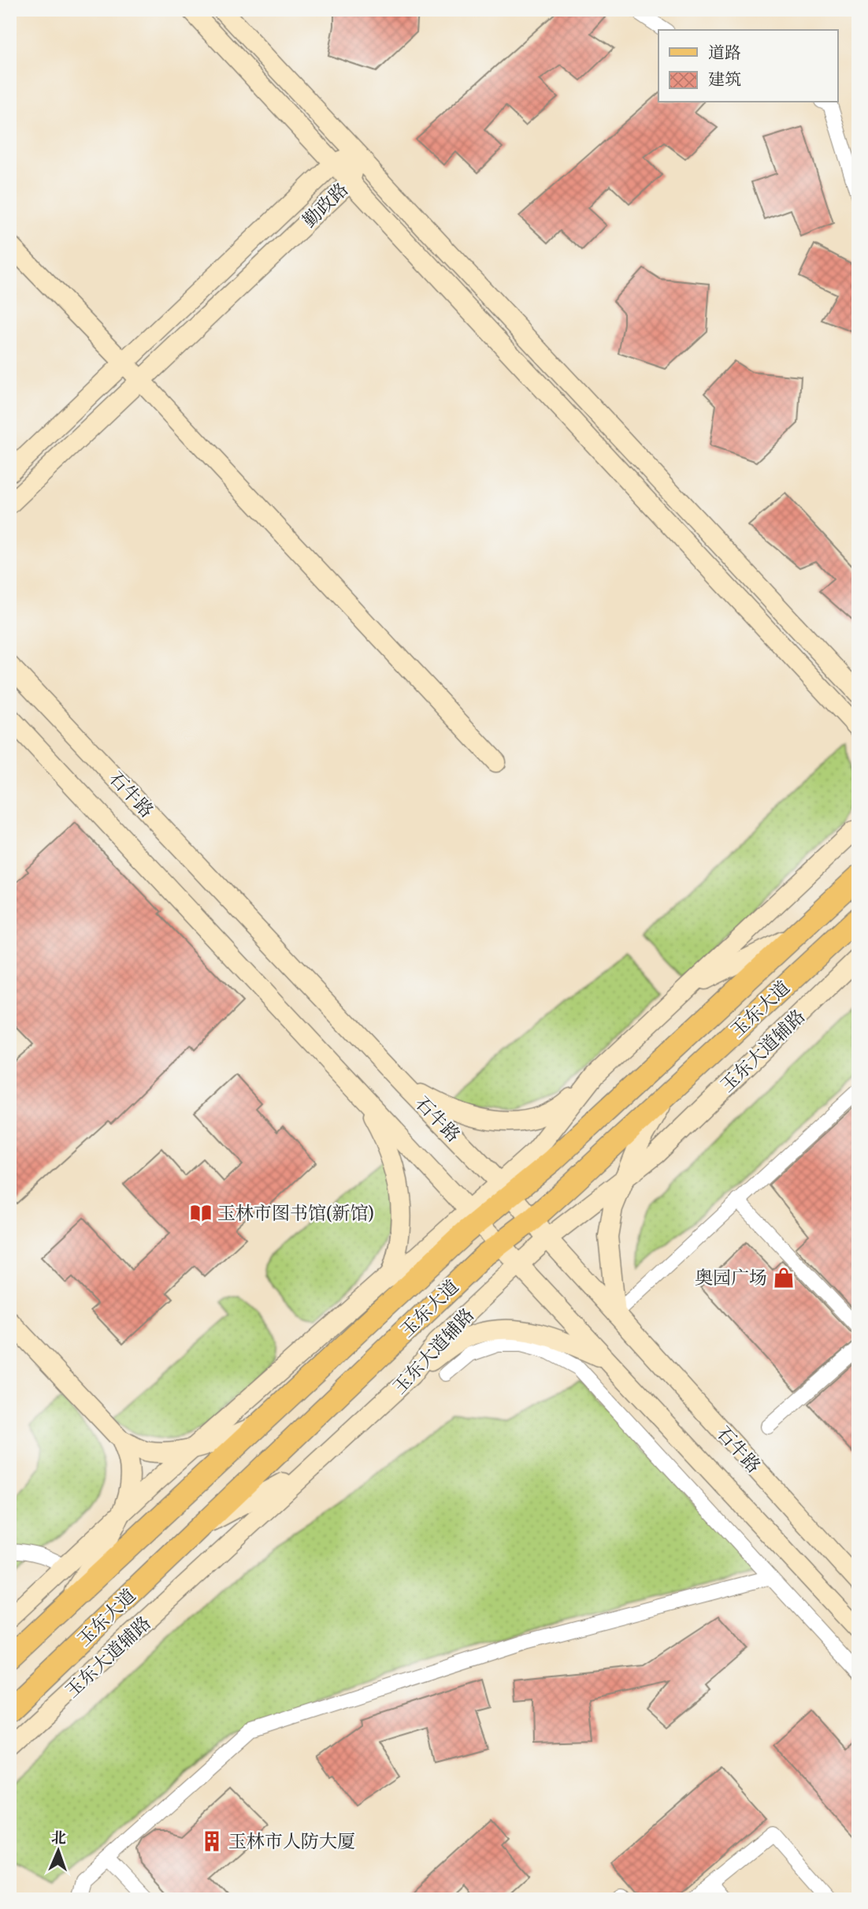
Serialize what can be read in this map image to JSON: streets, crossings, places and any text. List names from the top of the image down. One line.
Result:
{"streets":{"main road":["玉东大道"],"street":["勤政路","石牛路","玉东大道辅路"]},"crossings":[["石牛路","玉东大道"],["石牛路","玉东大道辅路"]],"places":{"library":["玉林市图书馆(新馆)"],"shop":["奥园广场"],"building":["玉林市人防大厦"]},"legend":["道路","建筑"],"north":"top"}
